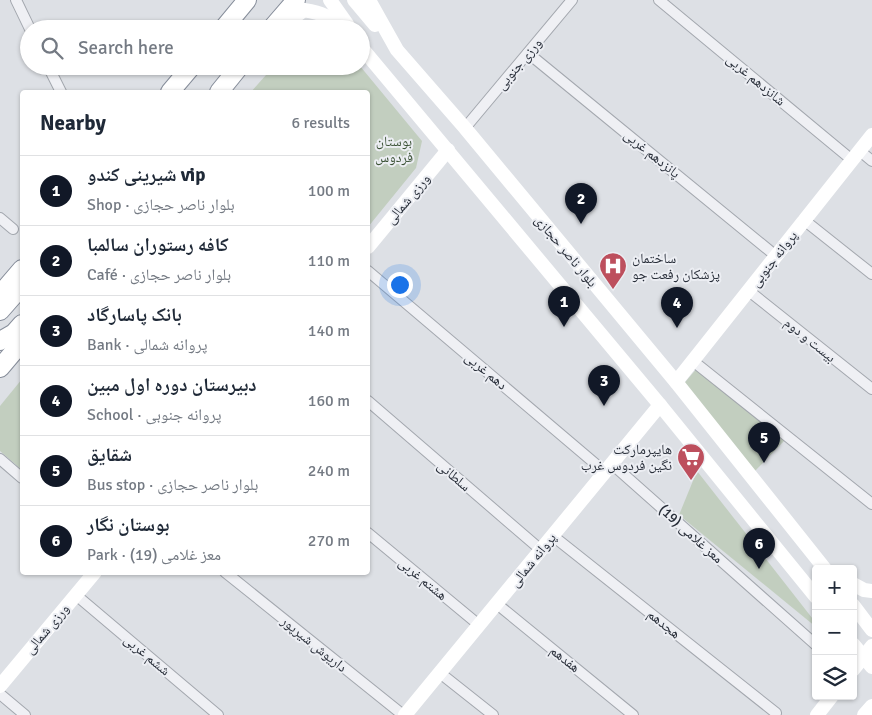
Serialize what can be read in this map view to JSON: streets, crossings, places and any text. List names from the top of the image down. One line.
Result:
{"streets":{"main road":["ورزی شمالی","بلوار ناصر حجازی","پروانه جنوبی","پروانه شمالی"],"street":["ورزی جنوبی","شانزدهم غربی","پانزدهم غربی","بیست و دوم","دهم غربی","سلطانی","معز غلامی (19)","هشتم غربی","هجدهم","داریوش شیرپور","ششم غربی","هفدهم"]},"crossings":[["ورزی جنوبی","پانزدهم غربی"],["ورزی جنوبی","بلوار ناصر حجازی"],["شانزدهم غربی","پروانه جنوبی"],["پانزدهم غربی","پروانه جنوبی"],["ورزی شمالی","بلوار ناصر حجازی"],["ورزی شمالی","ششم غربی"],["بلوار ناصر حجازی","پروانه جنوبی"],["بلوار ناصر حجازی","پروانه شمالی"],["پروانه جنوبی","بیست و دوم"],["دهم غربی","معز غلامی (19)"],["دهم غربی","پروانه شمالی"],["سلطانی","پروانه شمالی"],["معز غلامی (19)","پروانه شمالی"],["پروانه شمالی","هشتم غربی"],["پروانه شمالی","هجدهم"],["پروانه شمالی","داریوش شیرپور"],["پروانه شمالی","هفدهم"]],"parks":["بوستان فردوس"],"places":{"hospital":["ساختمان پزشكان رفعت جو"],"supermarket":["هایپرمارکت نگین فردوس غرب"]},"page":{"search":"Search here","heading":["Nearby","6 results"],"list":[{"mark":"1","name":"شیرینی کندو vip","note":"Shop · بلوار ناصر حجازی","value":"100 m"},{"mark":"2","name":"کافه رستوران سالمبا","note":"Café · بلوار ناصر حجازی","value":"110 m"},{"mark":"3","name":"بانک پاسارگاد","note":"Bank · پروانه شمالی","value":"140 m"},{"mark":"4","name":"دبیرستان دوره اول مبین","note":"School · پروانه جنوبی","value":"160 m"},{"mark":"5","name":"شقایق","note":"Bus stop · بلوار ناصر حجازی","value":"240 m"},{"mark":"6","name":"بوستان نگار","note":"Park · معز غلامی (19)","value":"270 m"}],"pins":["2","1","4","3","5","6"],"map_buttons":["+","−"]}}
